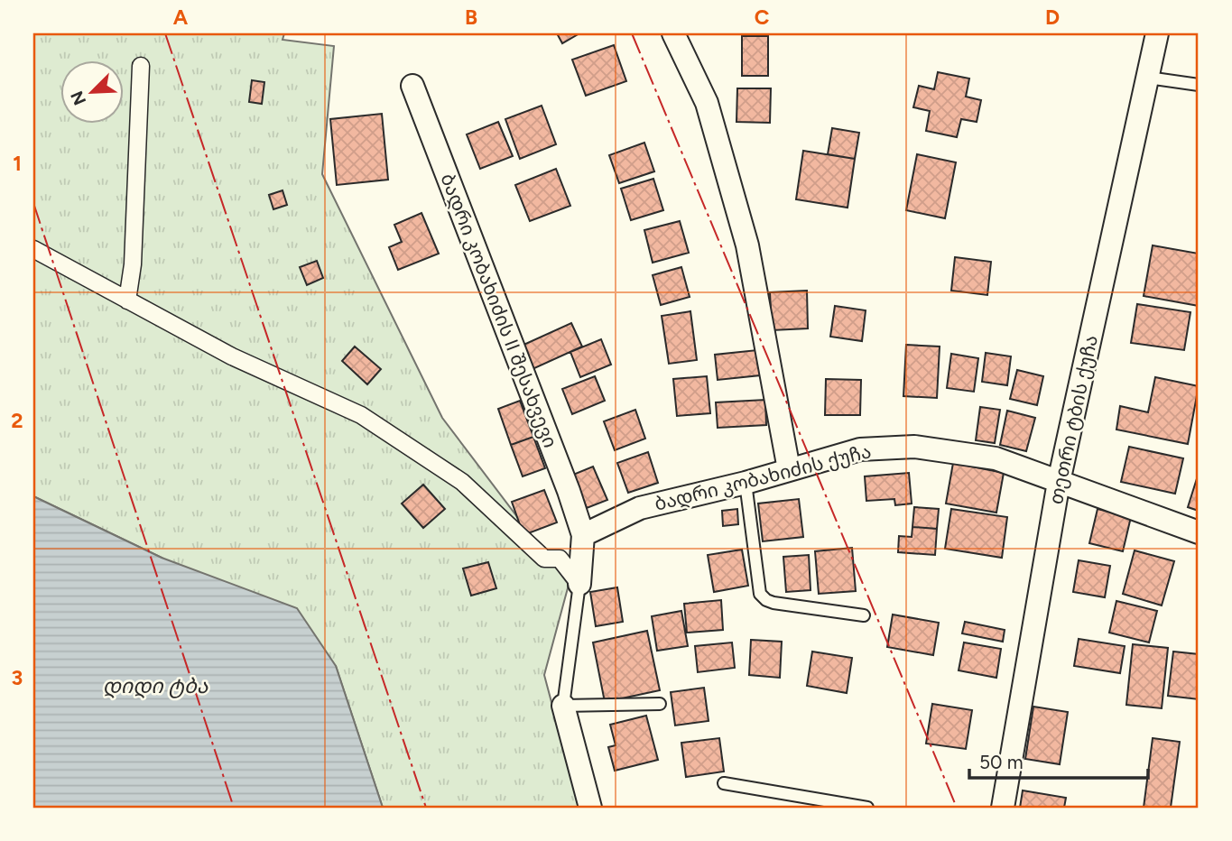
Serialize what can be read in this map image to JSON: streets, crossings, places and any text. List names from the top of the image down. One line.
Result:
{"streets":{"street":["ბადრი კობახიძის II შესახვევი","თეთრი ტბის ქუჩა","ბადრი კობახიძის ქუჩა"]},"crossings":[["ბადრი კობახიძის II შესახვევი","ბადრი კობახიძის ქუჩა"],["თეთრი ტბის ქუჩა","ბადრი კობახიძის ქუჩა"]],"water":["დიდი ტბა"],"scale_bar":"50 m","north":"bottom left","grid":{"columns":["A","B","C","D"],"rows":["1","2","3"]}}
